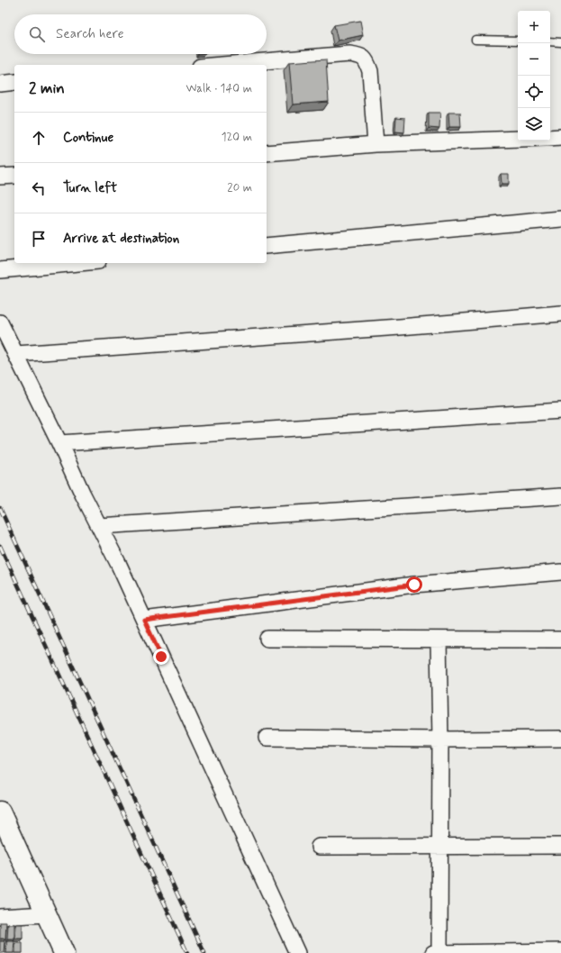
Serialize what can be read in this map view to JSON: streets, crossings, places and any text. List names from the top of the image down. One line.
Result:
{"page":{"map_buttons":["+","−"],"search":"Search here","heading":["2 min","Walk · 140 m"],"list":[["Continue","120 m"],["Turn left","20 m"],"Arrive at destination"]}}
